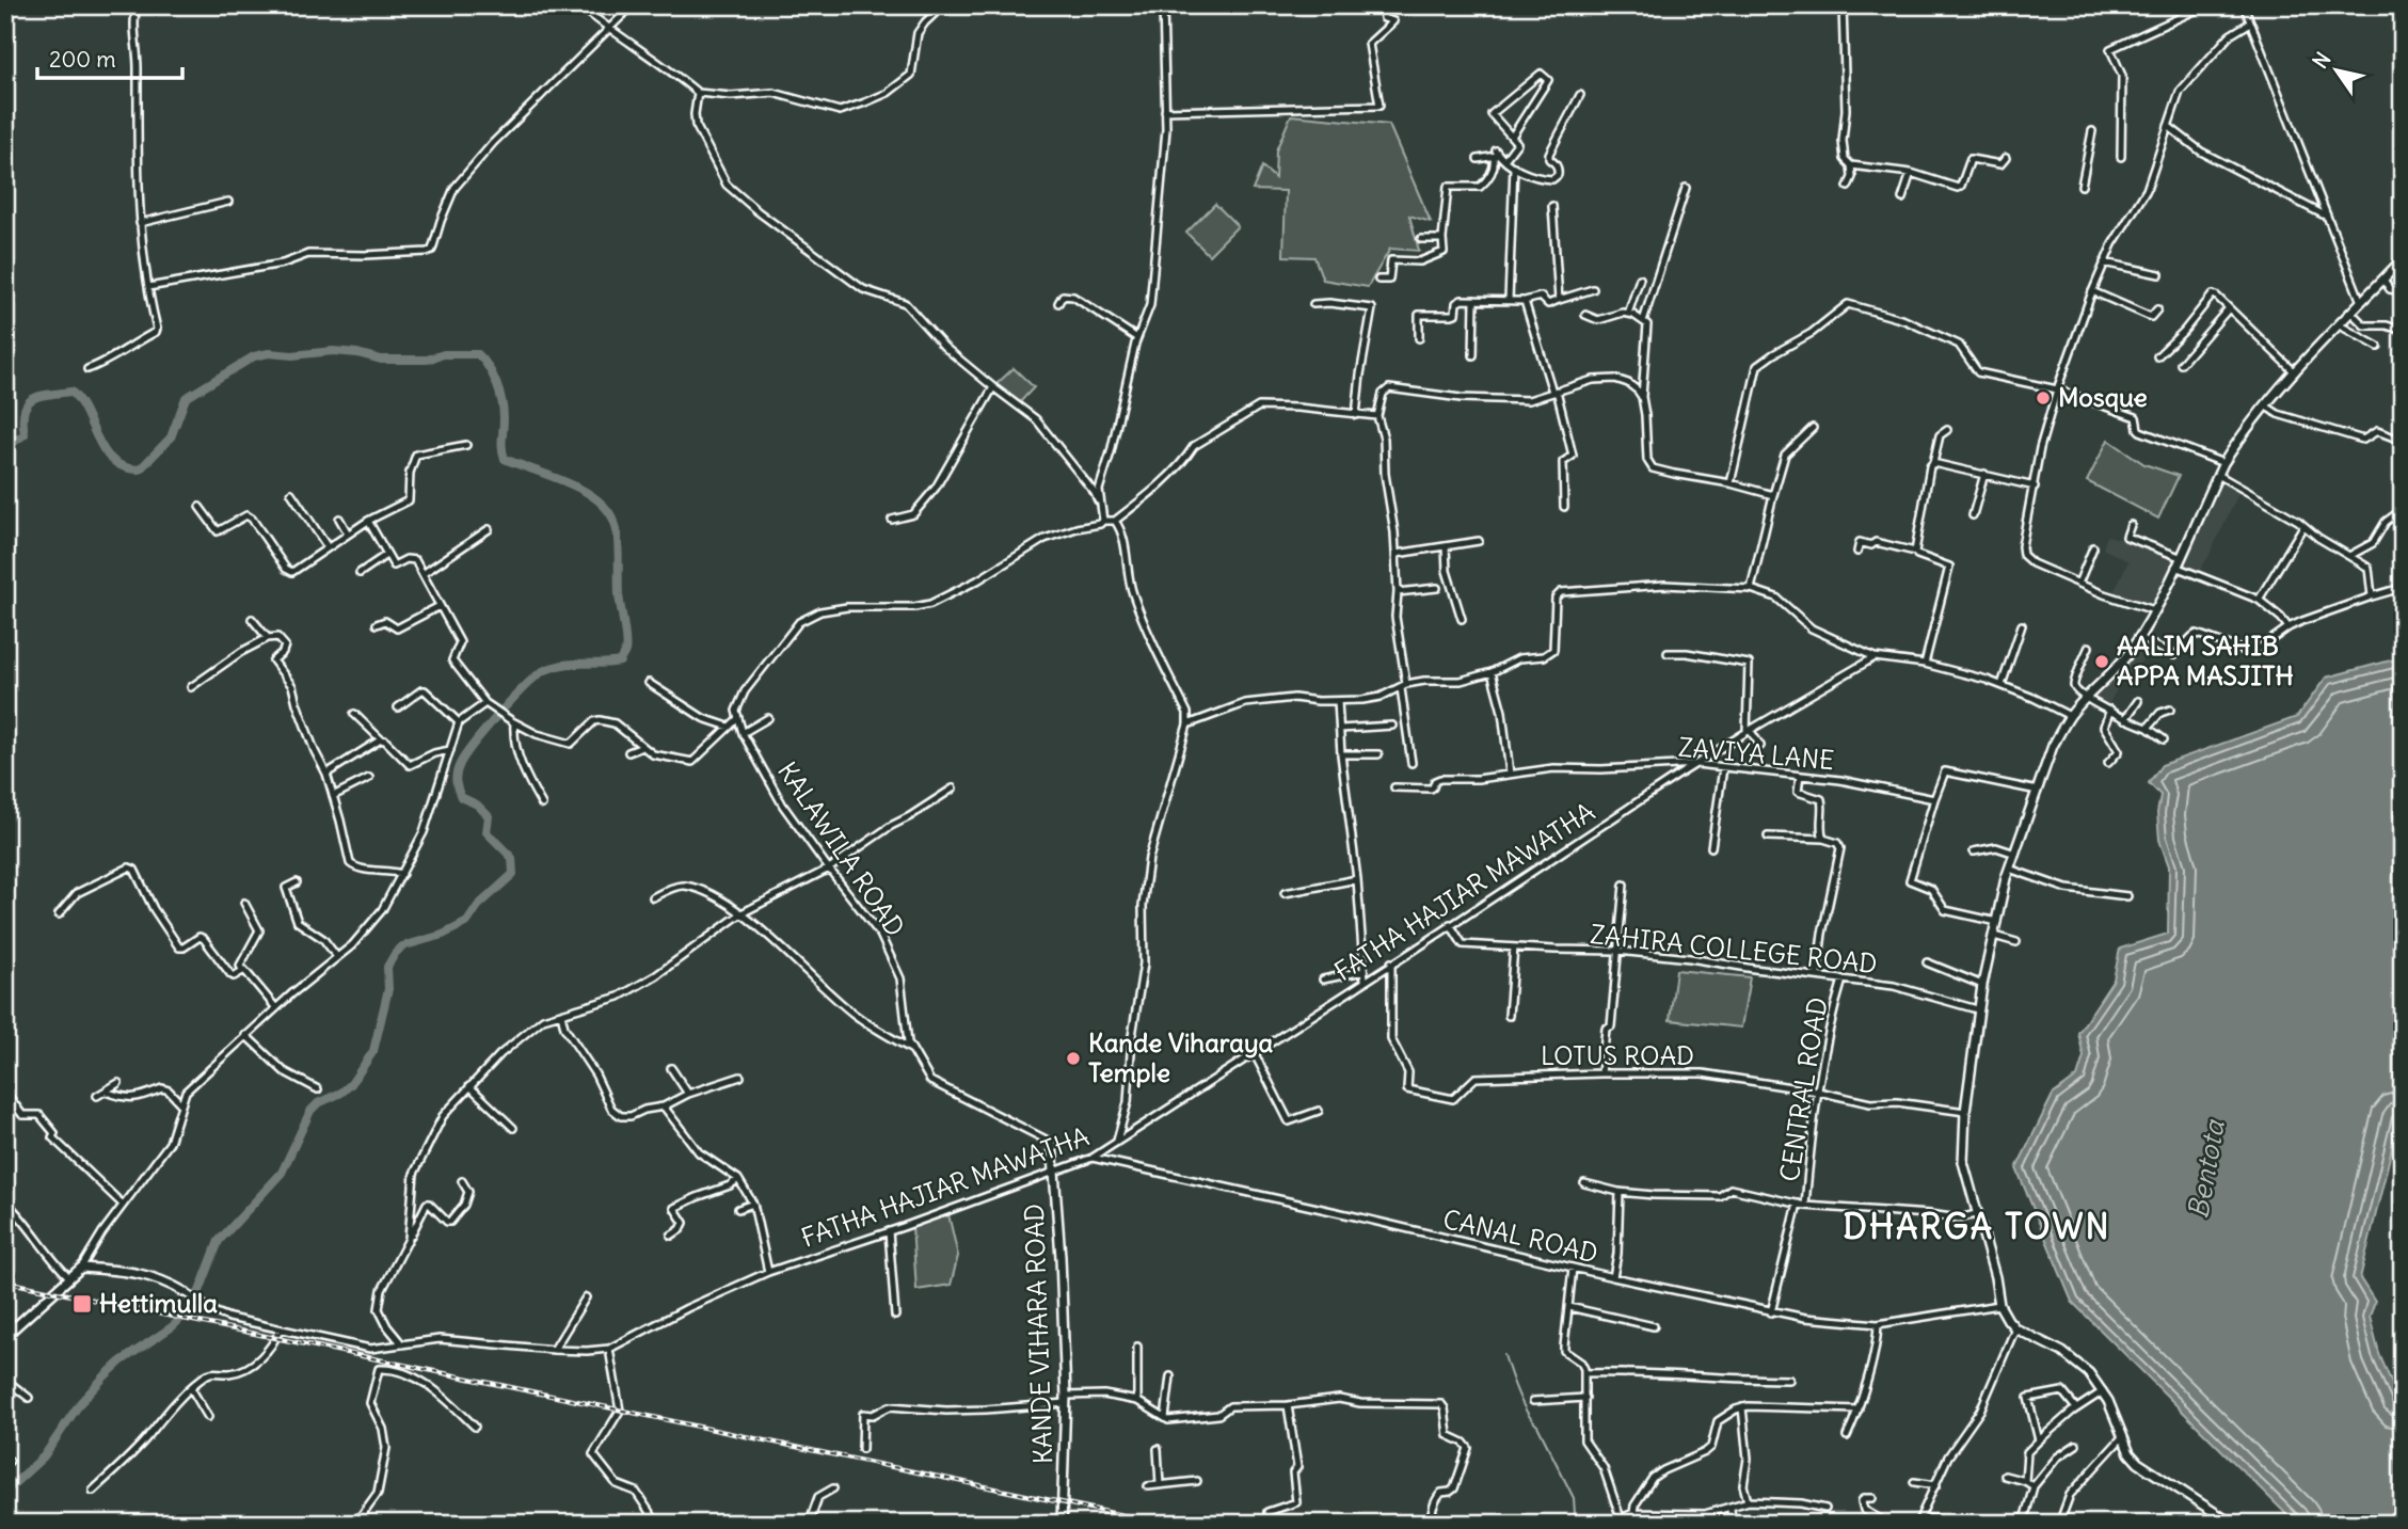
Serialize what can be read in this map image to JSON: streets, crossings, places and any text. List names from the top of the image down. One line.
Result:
{"streets":{"main road":["KANDE VIHARA ROAD"],"street":["ZAVIYA LANE","KALAWILA ROAD","FATHA HAJIAR MAWATHA","ZAHIRA COLLEGE ROAD","LOTUS ROAD","CENTRAL ROAD","CANAL ROAD"]},"crossings":[["ZAVIYA LANE","FATHA HAJIAR MAWATHA"],["ZAVIYA LANE","CENTRAL ROAD"],["KALAWILA ROAD","KANDE VIHARA ROAD"],["FATHA HAJIAR MAWATHA","ZAHIRA COLLEGE ROAD"],["FATHA HAJIAR MAWATHA","LOTUS ROAD"],["FATHA HAJIAR MAWATHA","CANAL ROAD"],["FATHA HAJIAR MAWATHA","KANDE VIHARA ROAD"],["ZAHIRA COLLEGE ROAD","CENTRAL ROAD"],["LOTUS ROAD","CENTRAL ROAD"]],"districts":["DHARGA TOWN"],"water":["Bentota"],"places":{"other":["Mosque","AALIM SAHIB APPA MASJITH","Kande Viharaya Temple"],"transit":["Hettimulla"]},"scale_bar":"200 m","north":"top left"}
